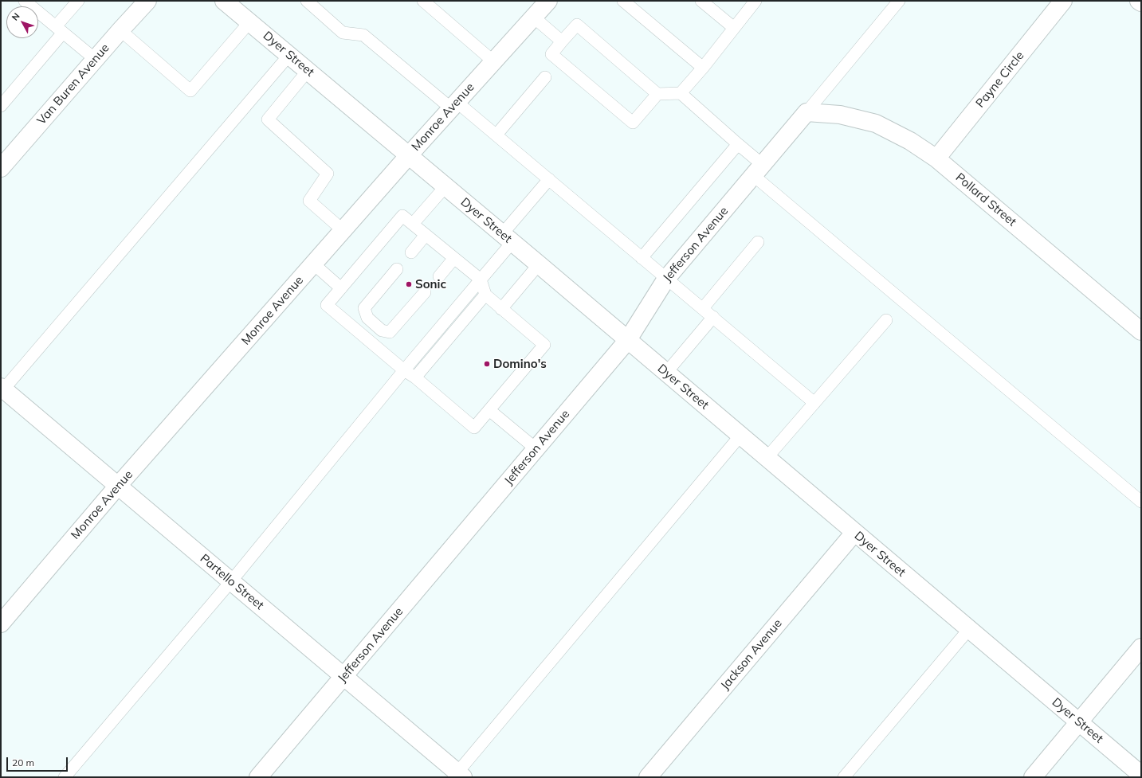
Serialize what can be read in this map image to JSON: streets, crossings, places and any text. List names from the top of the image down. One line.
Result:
{"streets":{"street":["Dyer Street","Payne Circle","Van Buren Avenue","Monroe Avenue","Pollard Street","Jefferson Avenue","Partello Street","Jackson Avenue"]},"crossings":[["Dyer Street","Monroe Avenue"],["Dyer Street","Jefferson Avenue"],["Dyer Street","Jackson Avenue"],["Payne Circle","Pollard Street"],["Monroe Avenue","Partello Street"],["Pollard Street","Jefferson Avenue"],["Jefferson Avenue","Partello Street"]],"places":["Sonic","Domino's"],"scale_bar":"20 m","north":"top left"}
